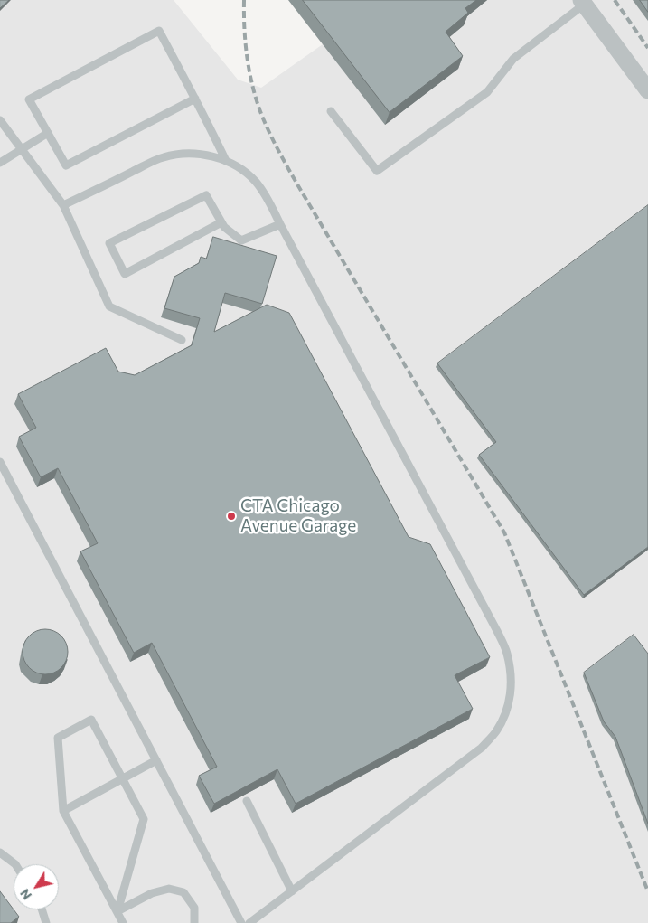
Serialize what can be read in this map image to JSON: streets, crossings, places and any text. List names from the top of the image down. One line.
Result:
{"places":["CTA Chicago Avenue Garage"],"north":"bottom left"}
